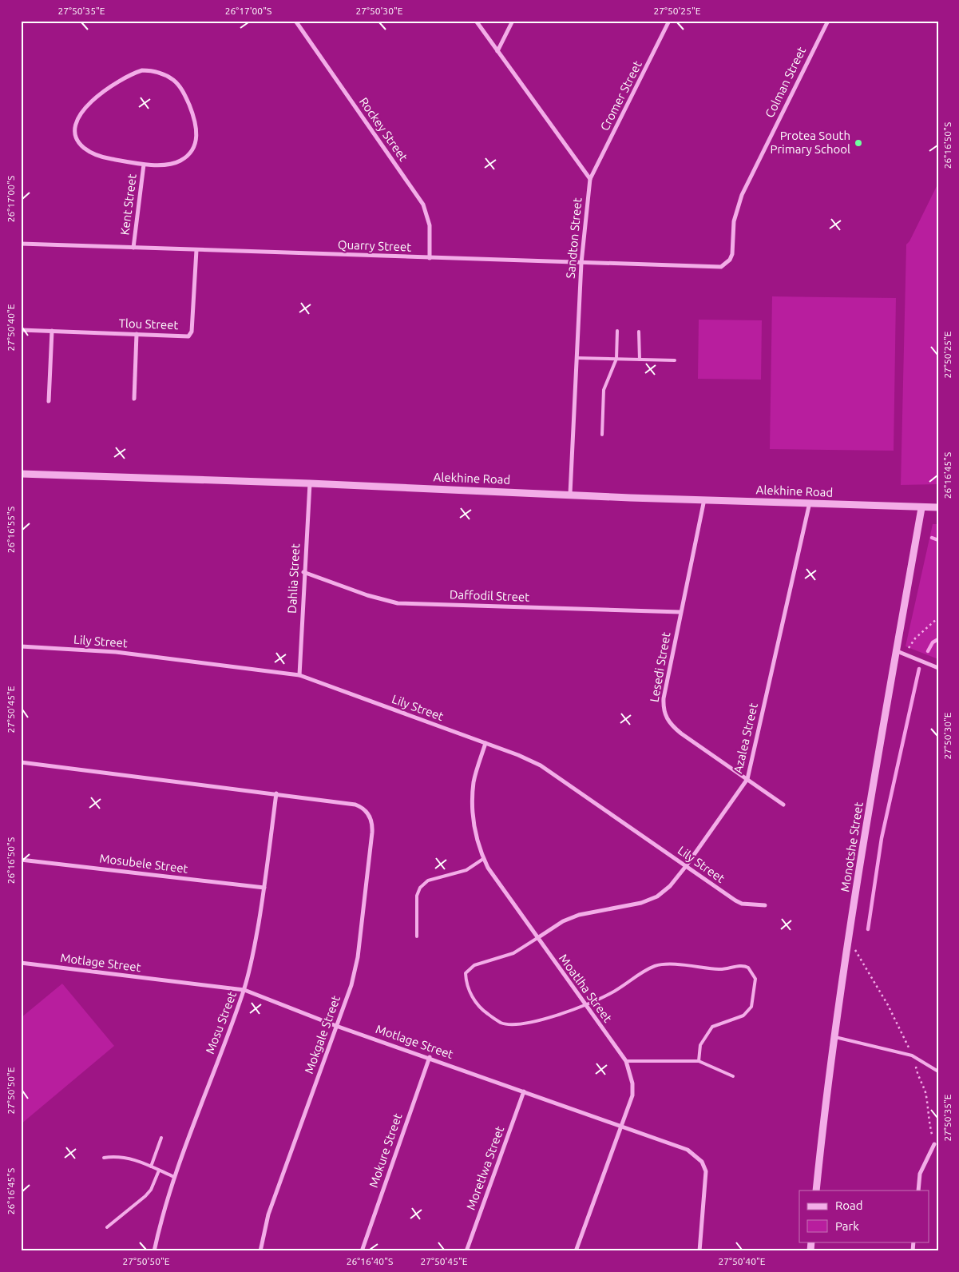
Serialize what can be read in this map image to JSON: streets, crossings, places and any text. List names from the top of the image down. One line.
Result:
{"streets":{"street":["Colman Street","Cromer Street","Rockey Street","Kent Street","Sandton Street","Quarry Street","Tlou Street","Alekhine Road","Dahlia Street","Daffodil Street","Lily Street","Lesedi Street","Azalea Street","Monotshe Street","Mosubele Street","Motlage Street","Moatlha Street","Mosu Street","Mokgale Street","Mokure Street","Moretlwa Street"]},"crossings":[["Colman Street","Quarry Street"],["Cromer Street","Sandton Street"],["Rockey Street","Quarry Street"],["Kent Street","Quarry Street"],["Sandton Street","Quarry Street"],["Sandton Street","Alekhine Road"],["Quarry Street","Tlou Street"],["Alekhine Road","Dahlia Street"],["Alekhine Road","Lesedi Street"],["Alekhine Road","Azalea Street"],["Alekhine Road","Monotshe Street"],["Dahlia Street","Daffodil Street"],["Dahlia Street","Lily Street"],["Daffodil Street","Lesedi Street"],["Lily Street","Azalea Street"],["Lily Street","Moatlha Street"],["Lesedi Street","Azalea Street"],["Azalea Street","Moatlha Street"],["Mosubele Street","Mosu Street"],["Motlage Street","Moatlha Street"],["Motlage Street","Mosu Street"],["Motlage Street","Mokgale Street"],["Motlage Street","Mokure Street"],["Motlage Street","Moretlwa Street"],["Mosu Street","Mokgale Street"]],"places":["Protea South Primary School"],"legend":["Road","Park"],"coordinates":["27°50'35\"E","26°17'00\"S","27°50'30\"E","27°50'25\"E","26°16'50\"S","27°50'40\"E","26°16'45\"S","26°16'55\"S","27°50'45\"E","27°50'50\"E","26°16'40\"S"]}
